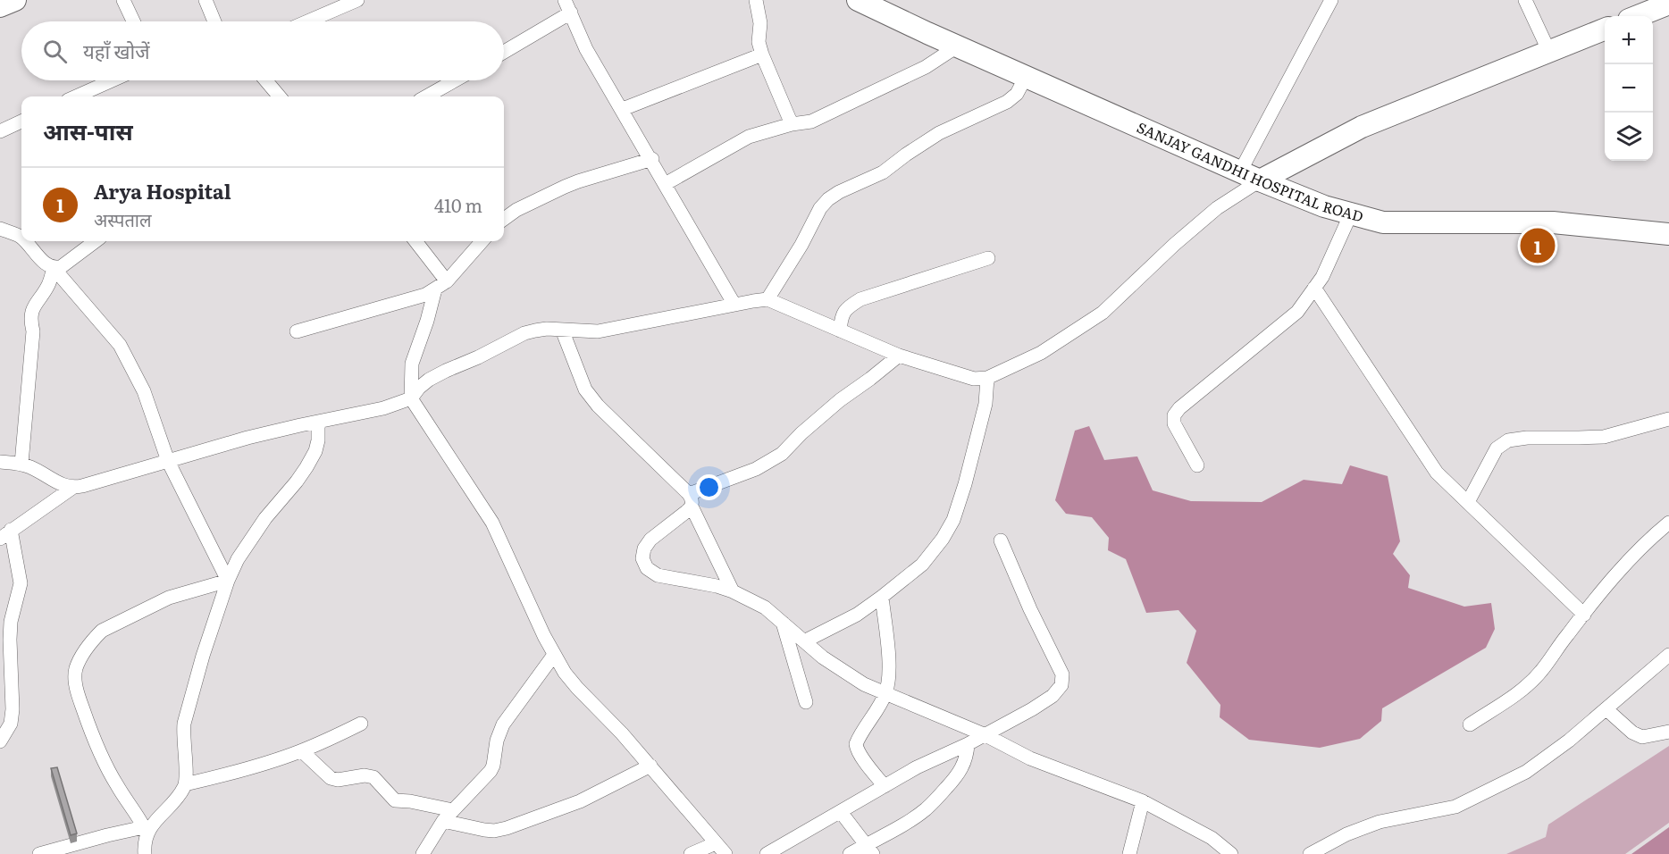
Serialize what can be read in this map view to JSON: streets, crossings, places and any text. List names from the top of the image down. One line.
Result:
{"streets":{"main road":["SANJAY GANDHI HOSPITAL ROAD"]},"page":{"map_buttons":["+","−"],"search":"यहाँ खोजें","heading":"आस-पास","list":[{"mark":"1","name":"Arya Hospital","note":"अस्पताल","value":"410 m"}],"pins":"1"}}
